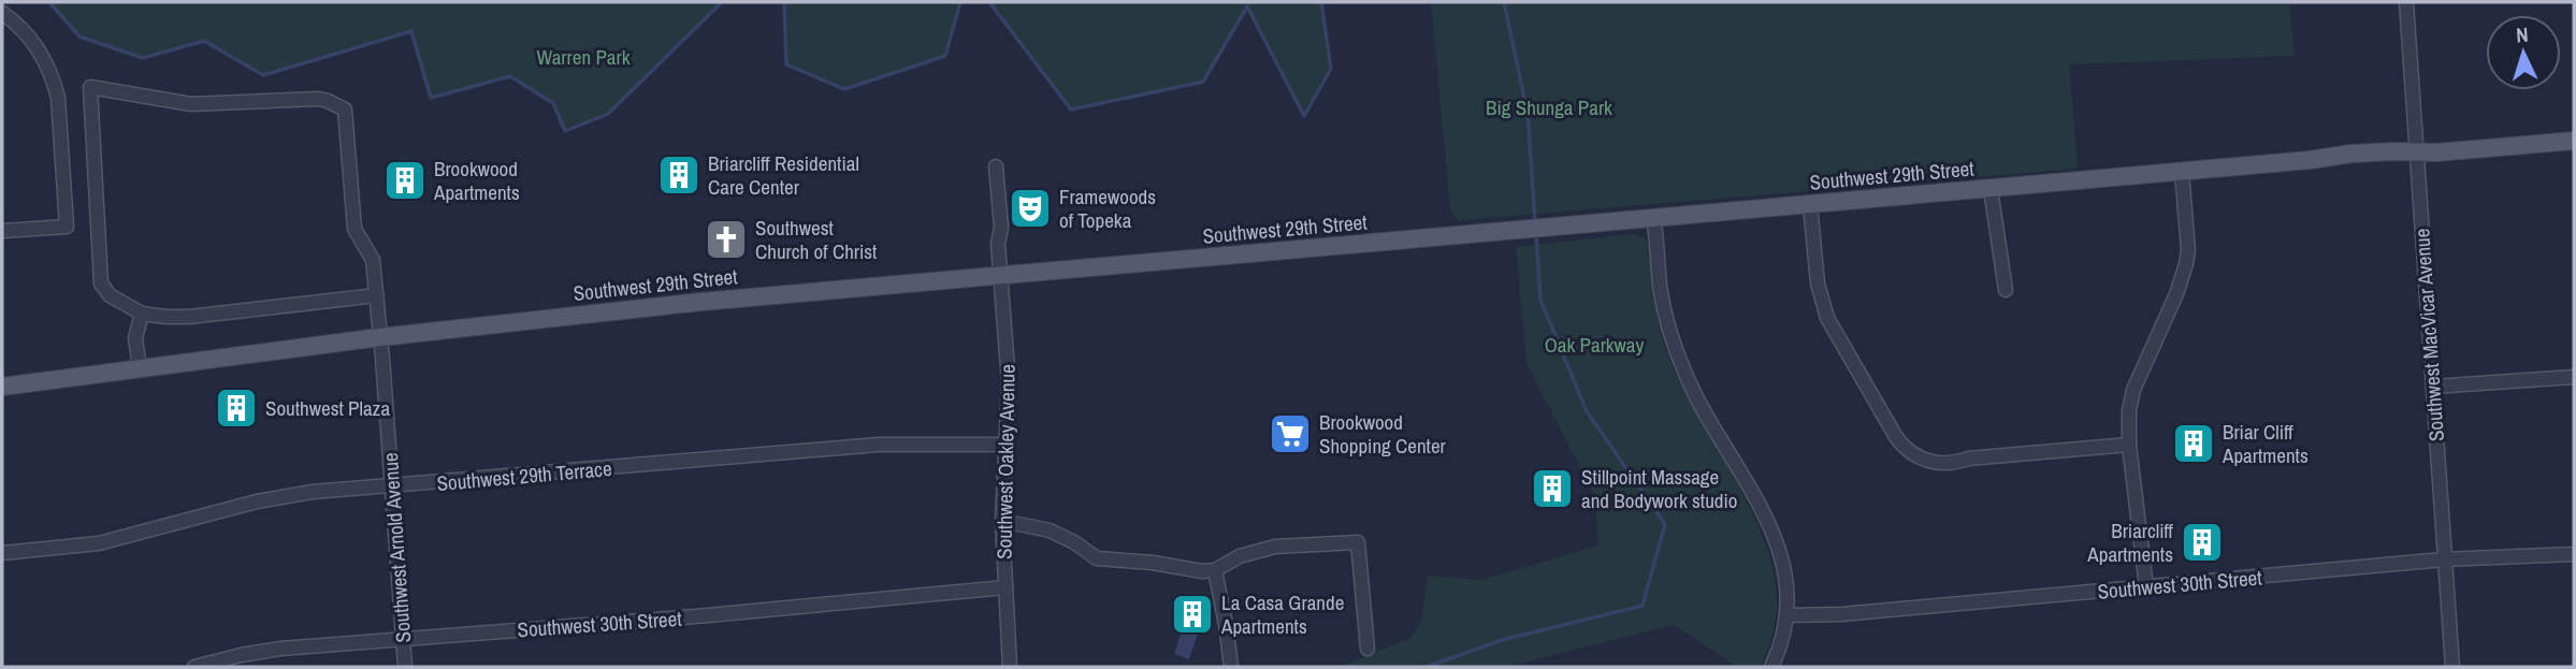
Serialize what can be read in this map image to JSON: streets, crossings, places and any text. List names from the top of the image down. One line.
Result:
{"streets":{"main road":["Southwest 29th Street"],"street":["Southwest MacVicar Avenue","Southwest Oakley Avenue","Southwest 29th Terrace","Southwest Arnold Avenue","Southwest 30th Street"]},"crossings":[["Southwest 29th Street","Southwest MacVicar Avenue"],["Southwest 29th Street","Southwest Oakley Avenue"],["Southwest 29th Street","Southwest Arnold Avenue"],["Southwest MacVicar Avenue","Southwest 30th Street"],["Southwest Oakley Avenue","Southwest 29th Terrace"],["Southwest Oakley Avenue","Southwest 30th Street"],["Southwest 29th Terrace","Southwest Arnold Avenue"],["Southwest Arnold Avenue","Southwest 30th Street"]],"parks":["Warren Park","Big Shunga Park","Oak Parkway"],"places":{"building":["Briarcliff Residential Care Center","Brookwood Apartments","Southwest Plaza","Briar Cliff Apartments","Stillpoint Massage and Bodywork studio","Briarcliff Apartments","La Casa Grande Apartments"],"theatre":["Framewoods of Topeka"],"church":["Southwest Church of Christ"],"supermarket":["Brookwood Shopping Center"]},"north":"top"}
